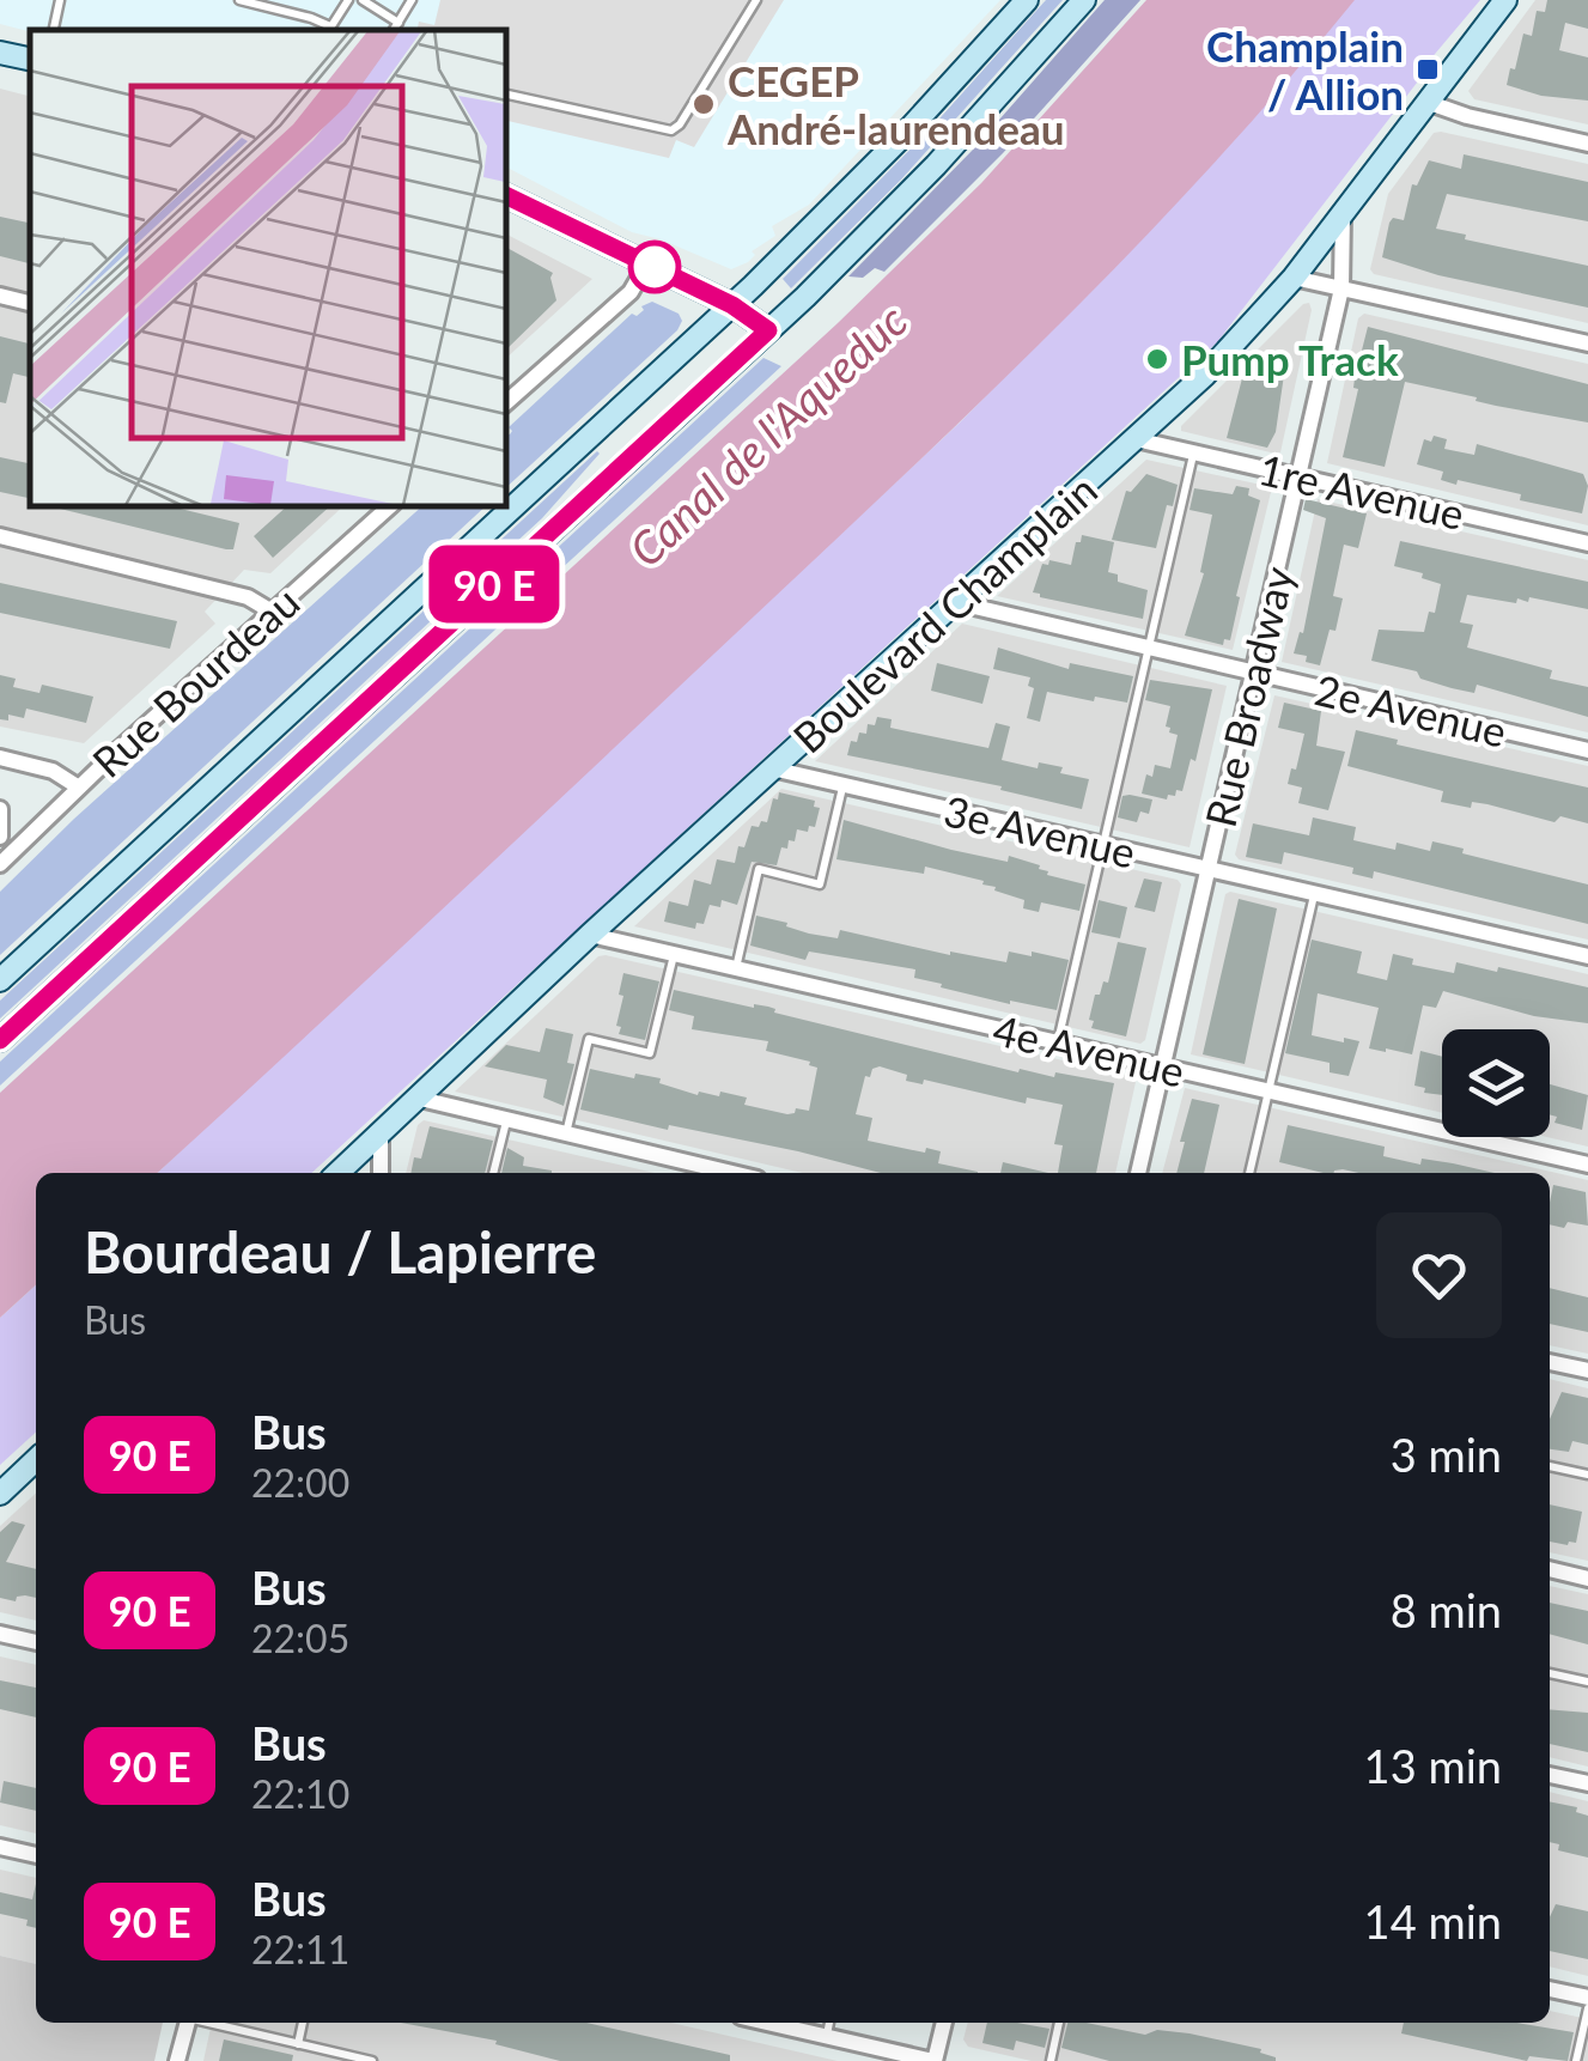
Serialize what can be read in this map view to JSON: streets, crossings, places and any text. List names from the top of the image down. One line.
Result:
{"streets":{"main road":["Boulevard Champlain"],"street":["1re Avenue","Rue Bourdeau","Rue Broadway","2e Avenue","3e Avenue","4e Avenue"]},"crossings":[["1re Avenue","Boulevard Champlain"],["1re Avenue","Rue Broadway"],["Boulevard Champlain","Rue Broadway"],["Boulevard Champlain","2e Avenue"],["Boulevard Champlain","3e Avenue"],["Boulevard Champlain","4e Avenue"],["Rue Broadway","2e Avenue"],["Rue Broadway","3e Avenue"],["Rue Broadway","4e Avenue"]],"water":["Canal de l'Aqueduc"],"places":{"transit":["Champlain / Allion"],"other":["CEGEP André-laurendeau","Pump Track"]},"page":{"on_map":"90 E","heading":["Bourdeau / Lapierre","Bus"],"list":[{"mark":"90 E","name":"Bus","note":"22:00","value":"3 min"},{"mark":"90 E","name":"Bus","note":"22:05","value":"8 min"},{"mark":"90 E","name":"Bus","note":"22:10","value":"13 min"},{"mark":"90 E","name":"Bus","note":"22:11","value":"14 min"}]}}
